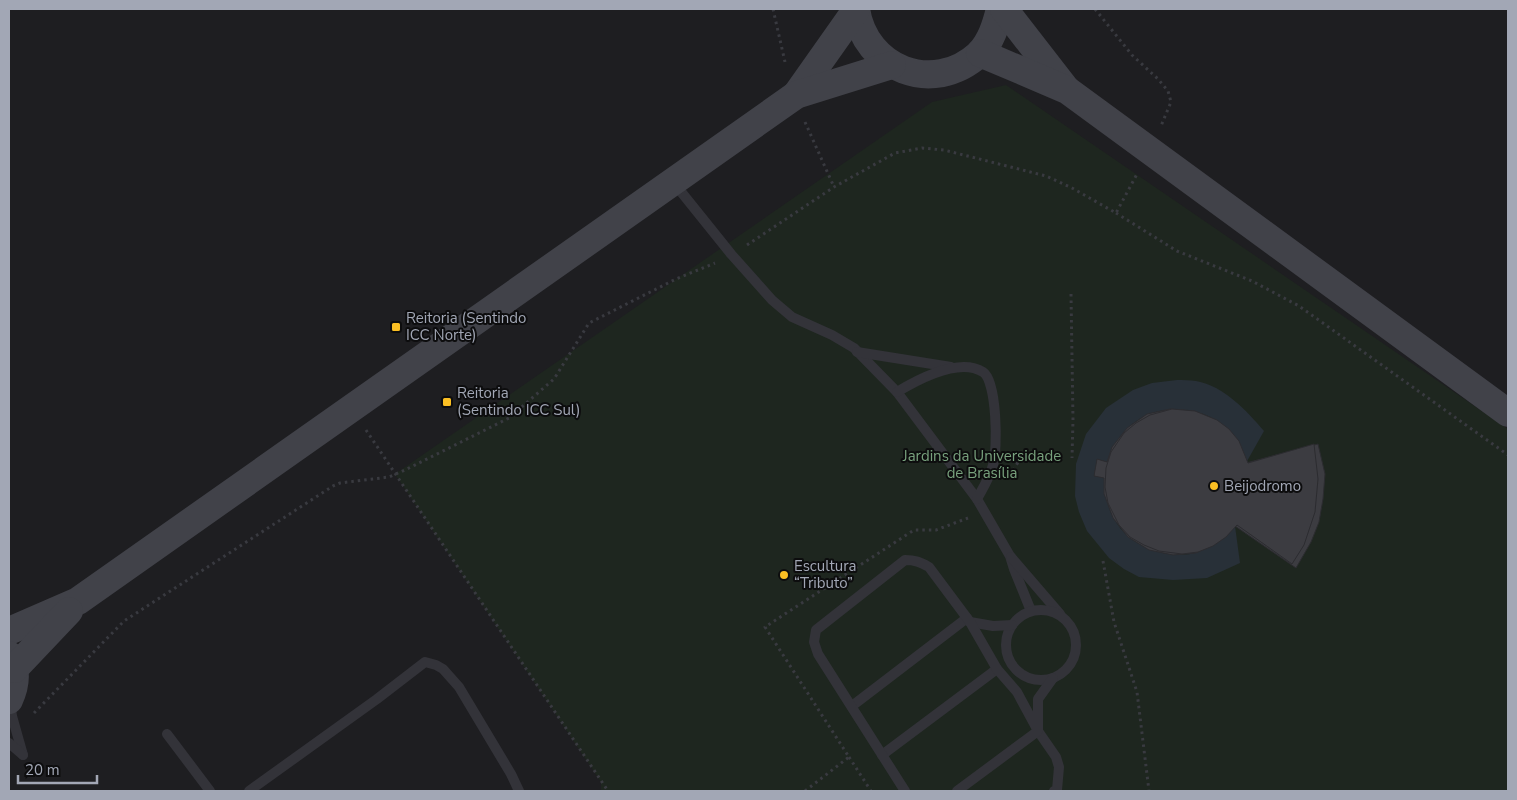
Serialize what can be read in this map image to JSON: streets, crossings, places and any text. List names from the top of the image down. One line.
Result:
{"parks":["Jardins da Universidade de Brasília"],"places":{"transit":["Reitoria (Sentindo ICC Norte)","Reitoria (Sentindo ICC Sul)"],"other":["Beijodromo","Escultura “Tributo”"]},"scale_bar":"20 m"}
